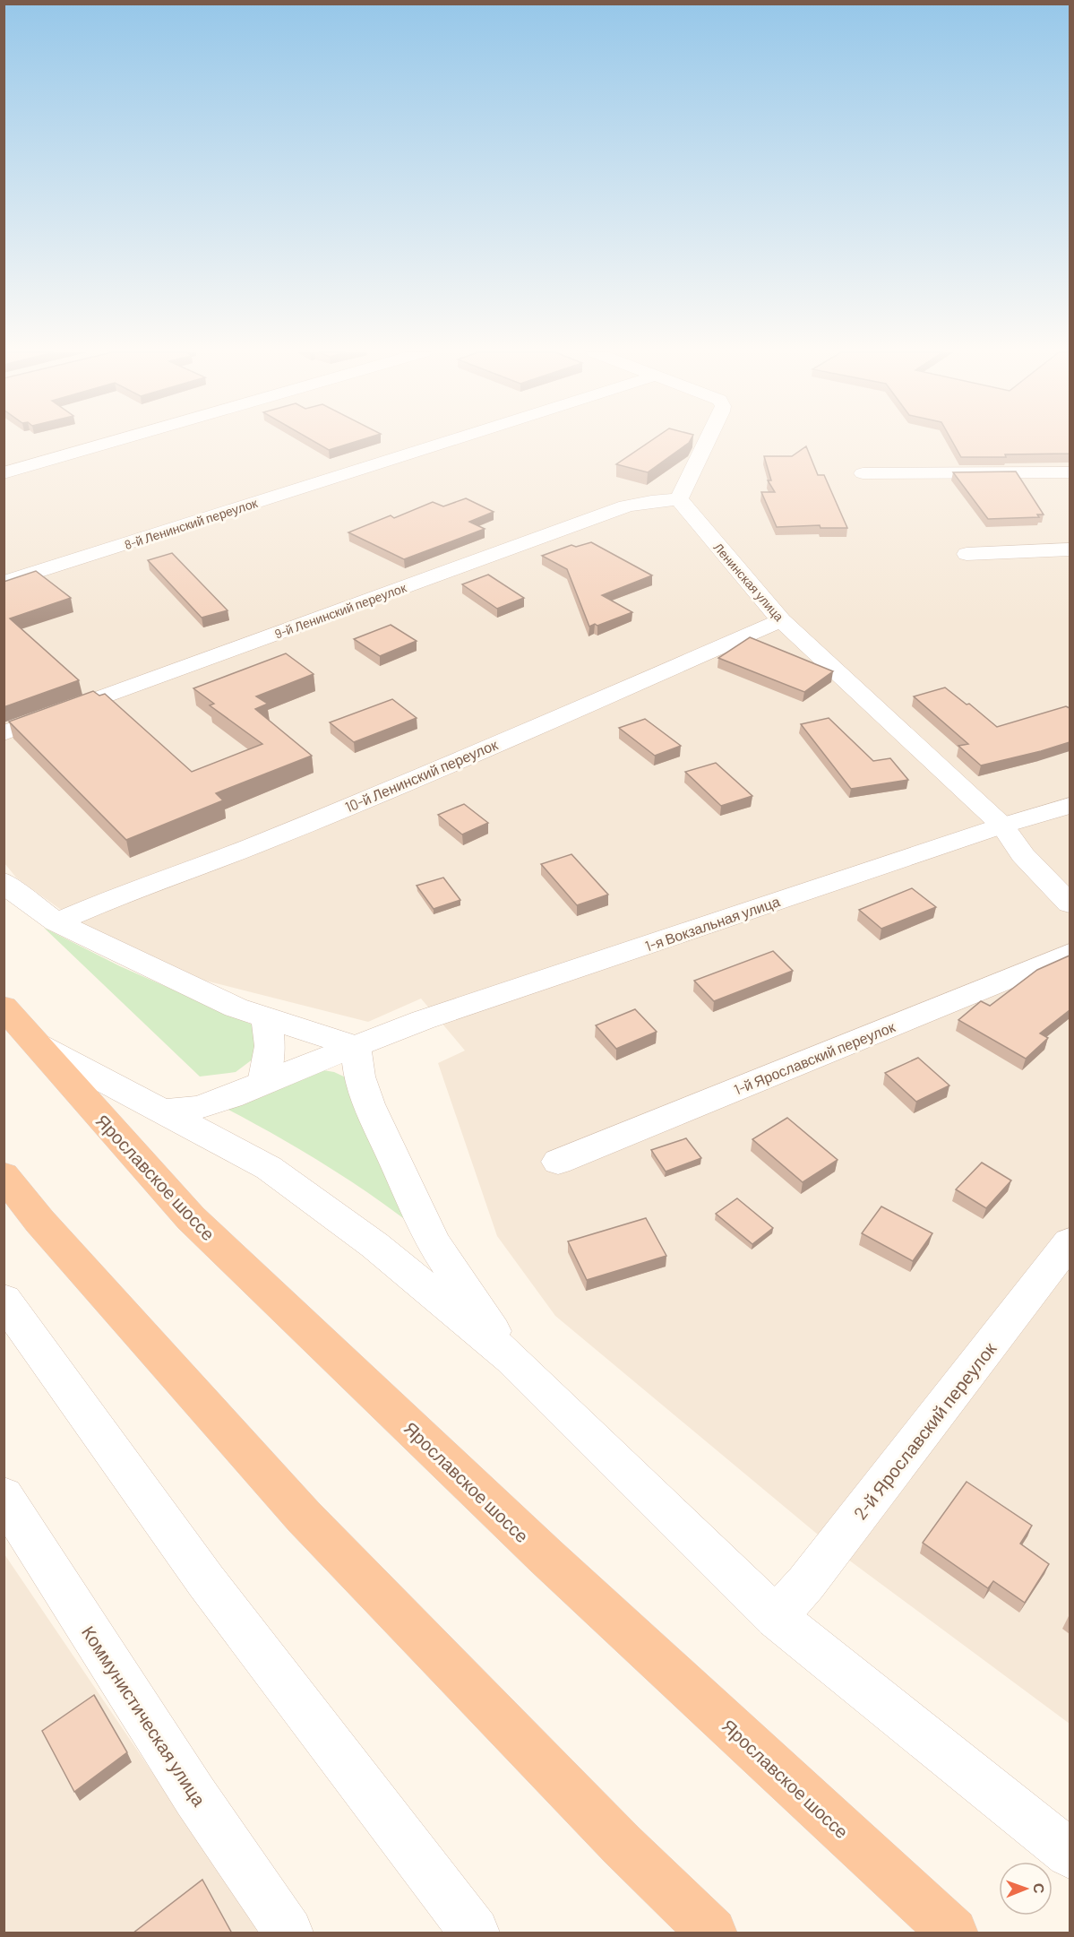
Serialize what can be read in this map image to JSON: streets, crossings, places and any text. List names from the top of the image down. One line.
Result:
{"streets":{"highway":["Ярославское шоссе"],"street":["8-й Ленинский переулок","Ленинская улица","9-й Ленинский переулок","10-й Ленинский переулок","1-я Вокзальная улица","1-й Ярославский переулок","2-й Ярославский переулок","Коммунистическая улица"]},"crossings":[["Ленинская улица","9-й Ленинский переулок"],["Ленинская улица","10-й Ленинский переулок"],["Ленинская улица","1-я Вокзальная улица"]],"north":"right"}
